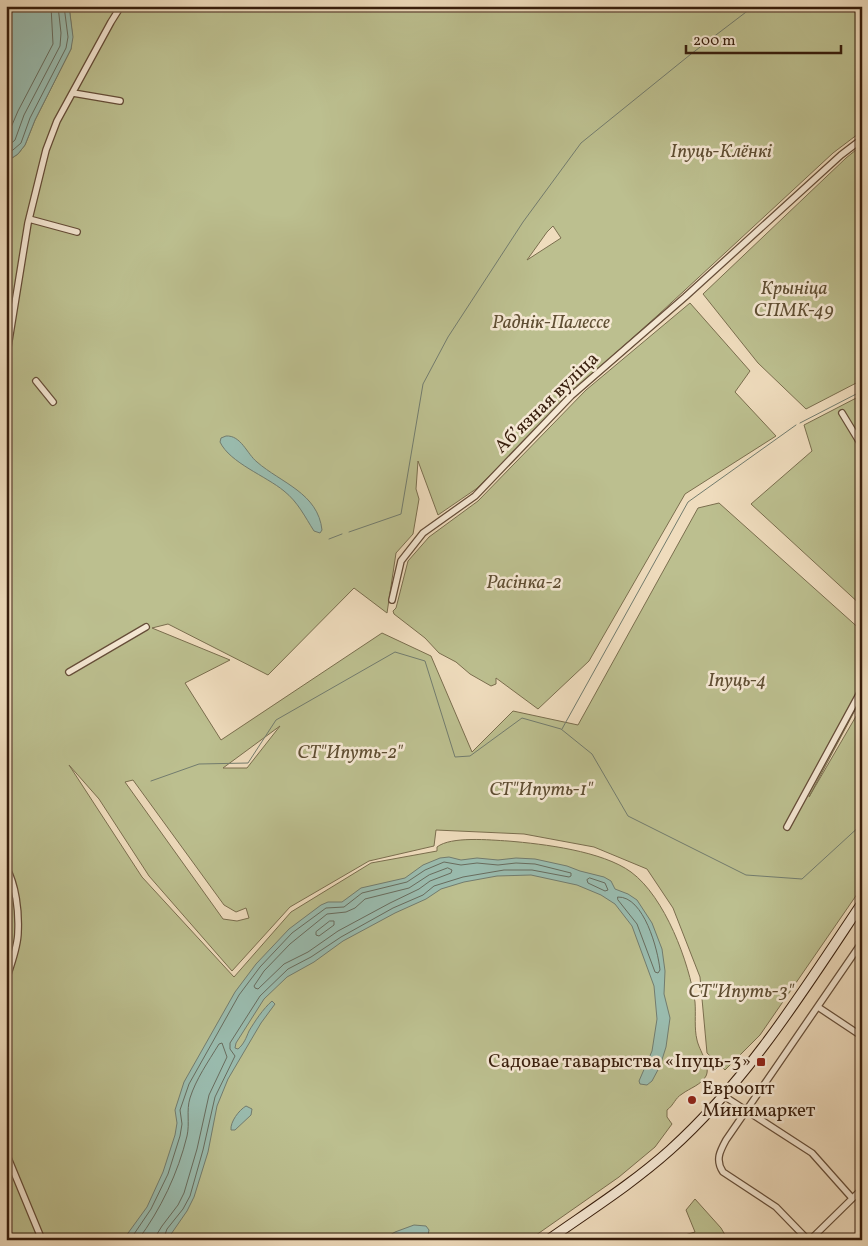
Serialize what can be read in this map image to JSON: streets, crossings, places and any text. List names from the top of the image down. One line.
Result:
{"streets":{"street":["Абʼязная вуліца"]},"parks":["Іпуць-Клёнкі","Крыніца СПМК-49","Раднік-Палессе","Расінка-2","Іпуць-4","СТ\"Ипуть-2\"","СТ\"Ипуть-1\"","СТ\"Ипуть-3\""],"places":{"transit":["Садовае таварыства «Іпуць-3»"],"other":["Евроопт Минимаркет"]},"scale_bar":"200 m"}
